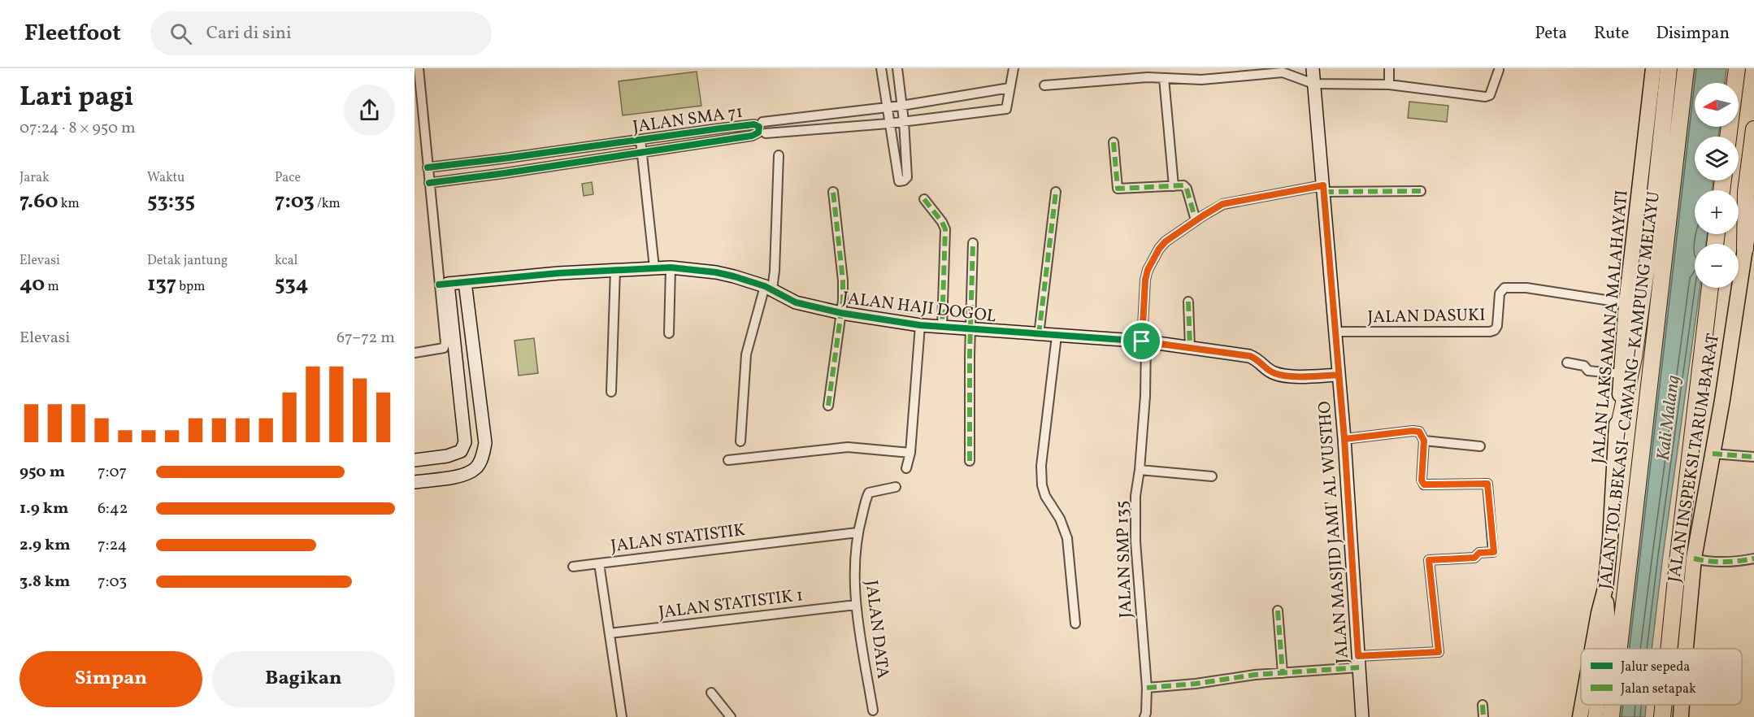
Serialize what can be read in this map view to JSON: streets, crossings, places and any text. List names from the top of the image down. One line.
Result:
{"streets":{"highway":["JALAN TOL BEKASI–CAWANG–KAMPUNG MELAYU"],"main road":["JALAN LAKSAMANA MALAHAYATI","JALAN INSPEKSI TARUM BARAT"],"street":["JALAN SMA 71","JALAN HAJI DOGOL","JALAN DASUKI","JALAN MASJID JAMI' AL WUSTHO","JALAN STATISTIK","JALAN SMP 135","JALAN STATISTIK 1","JALAN DATA"]},"crossings":[["JALAN HAJI DOGOL","JALAN MASJID JAMI' AL WUSTHO"],["JALAN HAJI DOGOL","JALAN SMP 135"],["JALAN DASUKI","JALAN LAKSAMANA MALAHAYATI"],["JALAN DASUKI","JALAN MASJID JAMI' AL WUSTHO"],["JALAN MASJID JAMI' AL WUSTHO","JALAN SMP 135"],["JALAN STATISTIK","JALAN STATISTIK 1"],["JALAN STATISTIK","JALAN DATA"],["JALAN STATISTIK 1","JALAN DATA"]],"water":["Kali Malang"],"legend":["Jalur sepeda","Jalan setapak"],"north":"left","page":{"header":"Fleetfoot","search":"Cari di sini","nav":["Peta","Rute","Disimpan"],"heading":["Lari pagi","07:24 · 8 × 950 m"],"map_buttons":["+","−"],"stats":[["Jarak","7.60 km"],["Waktu","53:35"],["Pace","7:03 /km"],["Elevasi","40 m"],["Detak jantung","137 bpm"],["kcal","534"]],"chart":["Elevasi","67–72 m"],"list":[{"name":"950 m","note":"7:07"},{"name":"1.9 km","note":"6:42"},{"name":"2.9 km","note":"7:24"},{"name":"3.8 km","note":"7:03"}],"buttons":["Simpan","Bagikan"]}}
